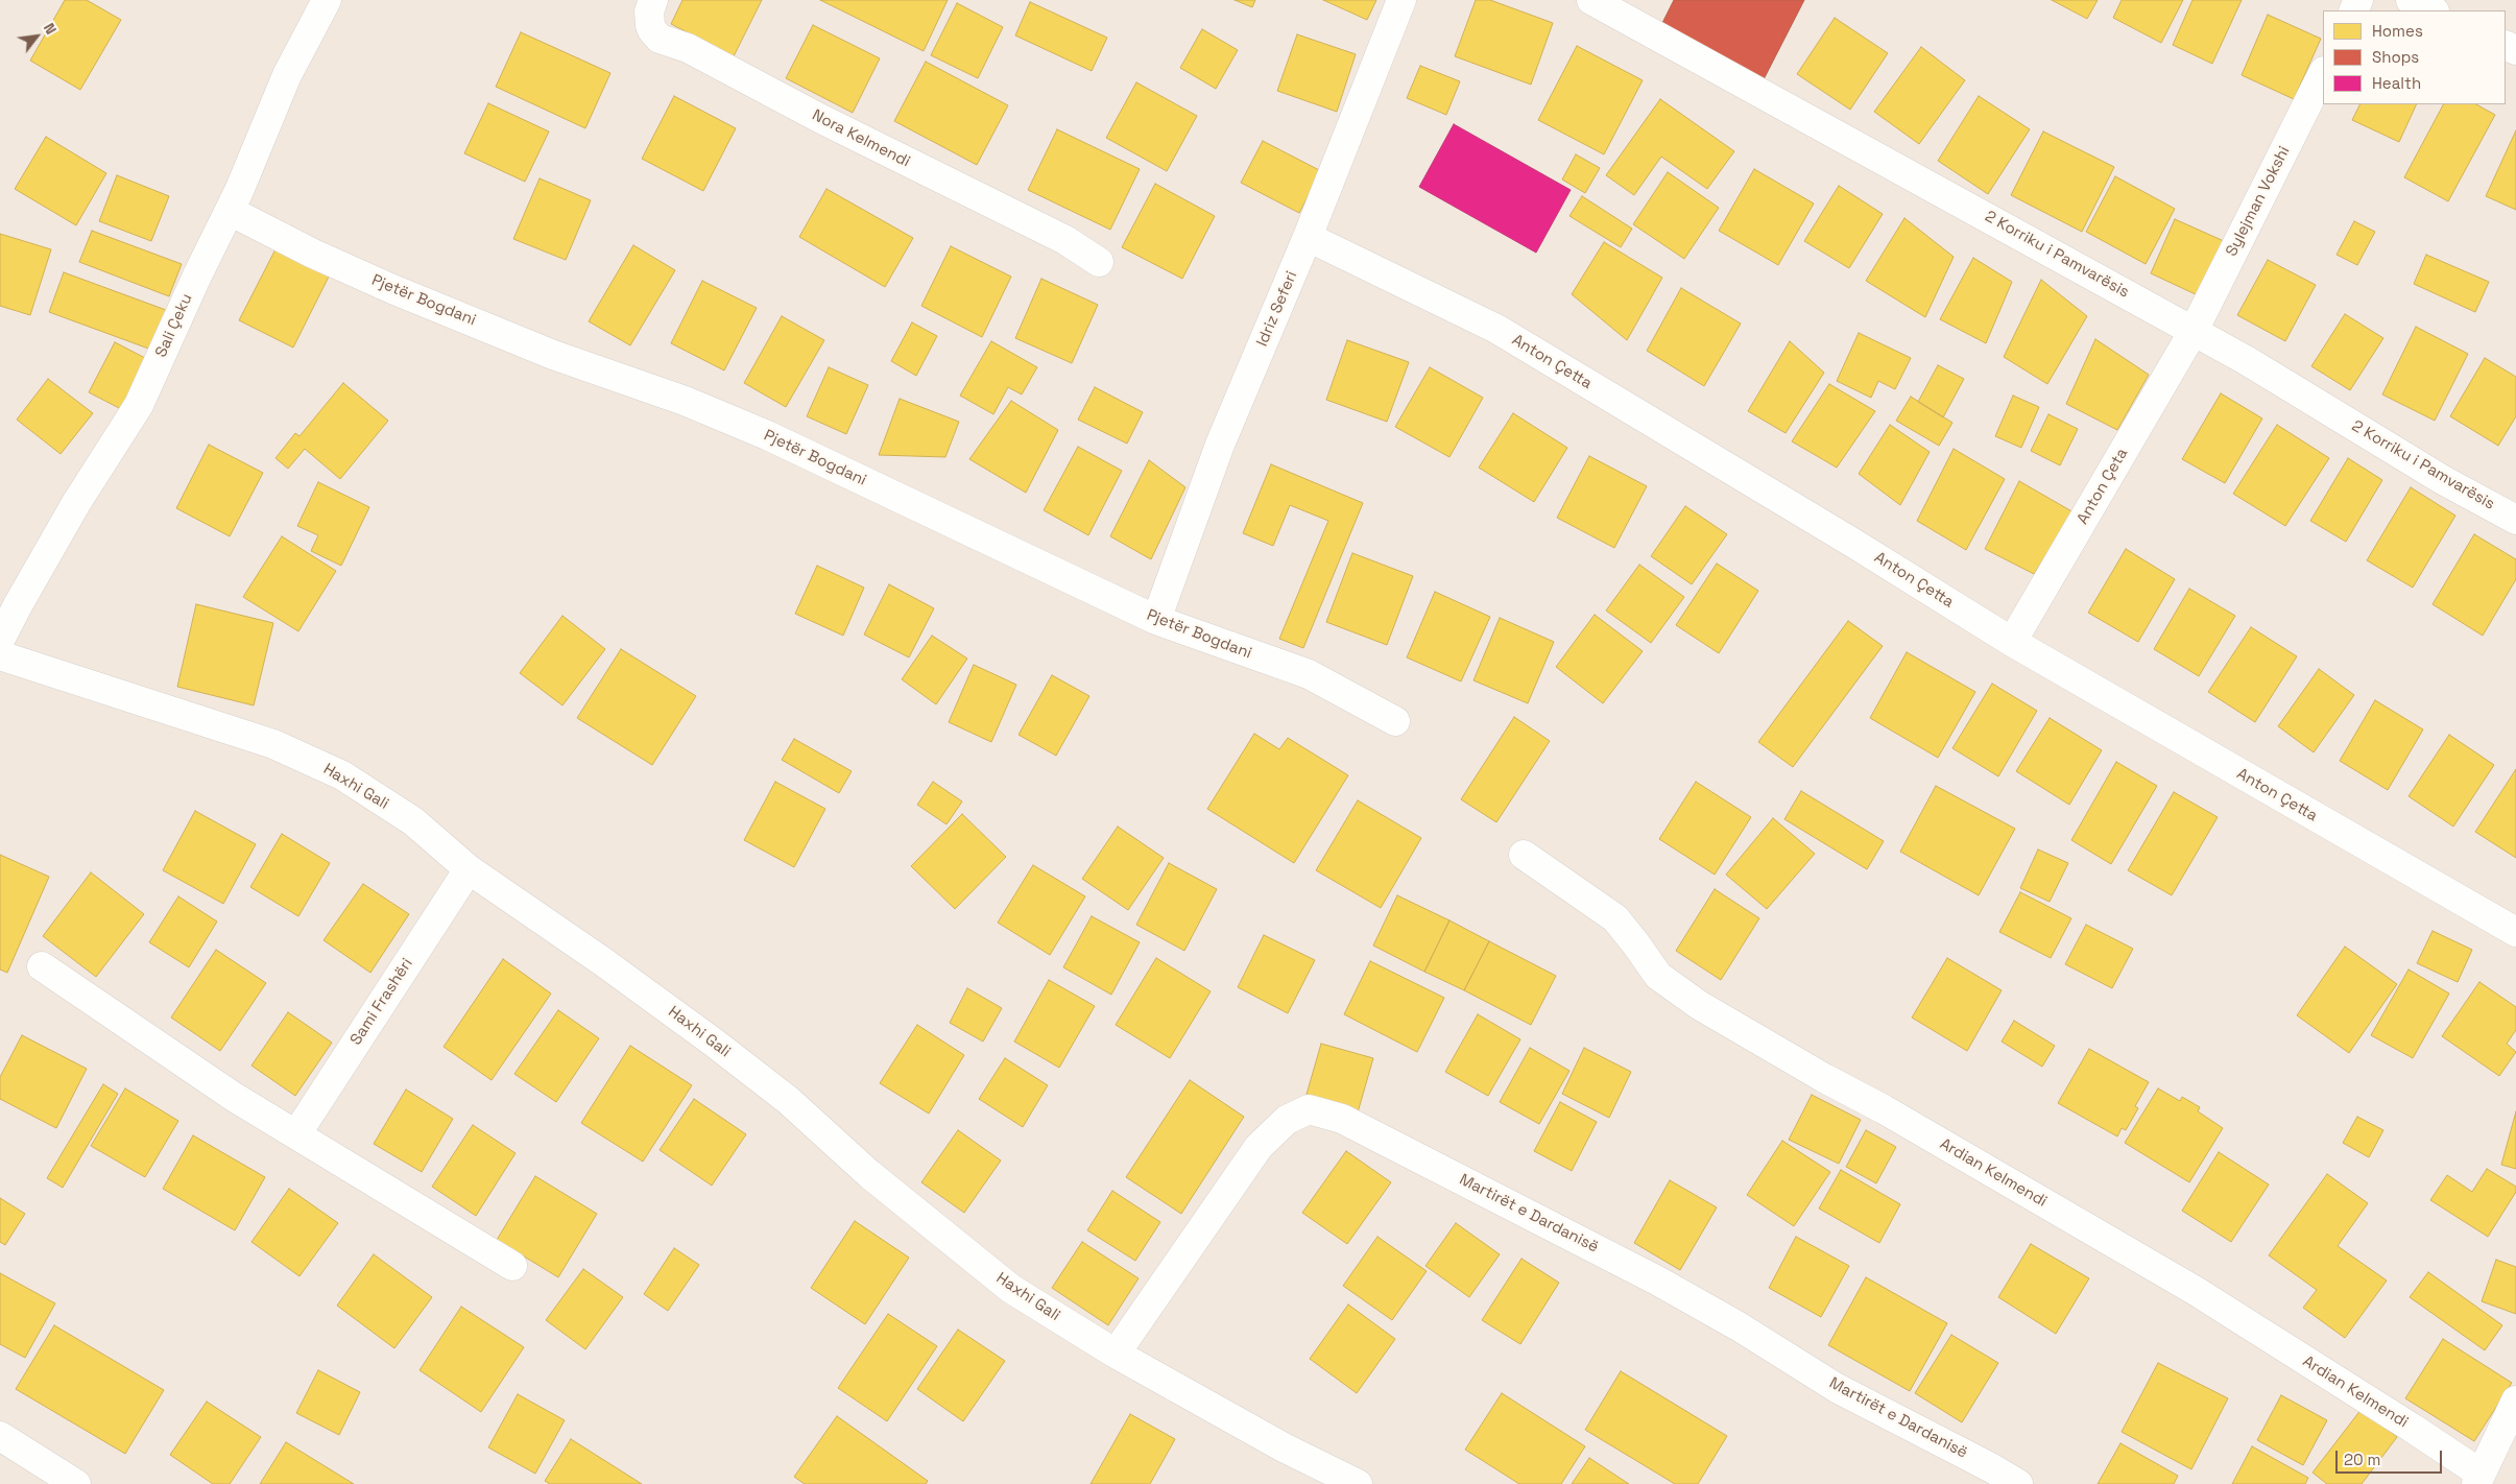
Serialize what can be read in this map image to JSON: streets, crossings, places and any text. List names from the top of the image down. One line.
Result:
{"streets":{"street":["Nora Kelmendi","Sylejman Vokshi","2 Korriku i Pamvarësis","Pjetër Bogdani","Idriz Seferi","Sali Çeku","Anton Çetta","Anton Çeta","Haxhi Gali","Sami Frashëri","Ardian Kelmendi","Martirët e Dardanisë"]},"crossings":[["Sylejman Vokshi","2 Korriku i Pamvarësis"],["Sylejman Vokshi","Anton Çeta"],["2 Korriku i Pamvarësis","Anton Çeta"],["Pjetër Bogdani","Idriz Seferi"],["Pjetër Bogdani","Sali Çeku"],["Idriz Seferi","Anton Çetta"],["Anton Çetta","Anton Çeta"],["Haxhi Gali","Sami Frashëri"],["Haxhi Gali","Martirët e Dardanisë"]],"legend":["Homes","Shops","Health"],"scale_bar":"20 m","north":"top right"}
